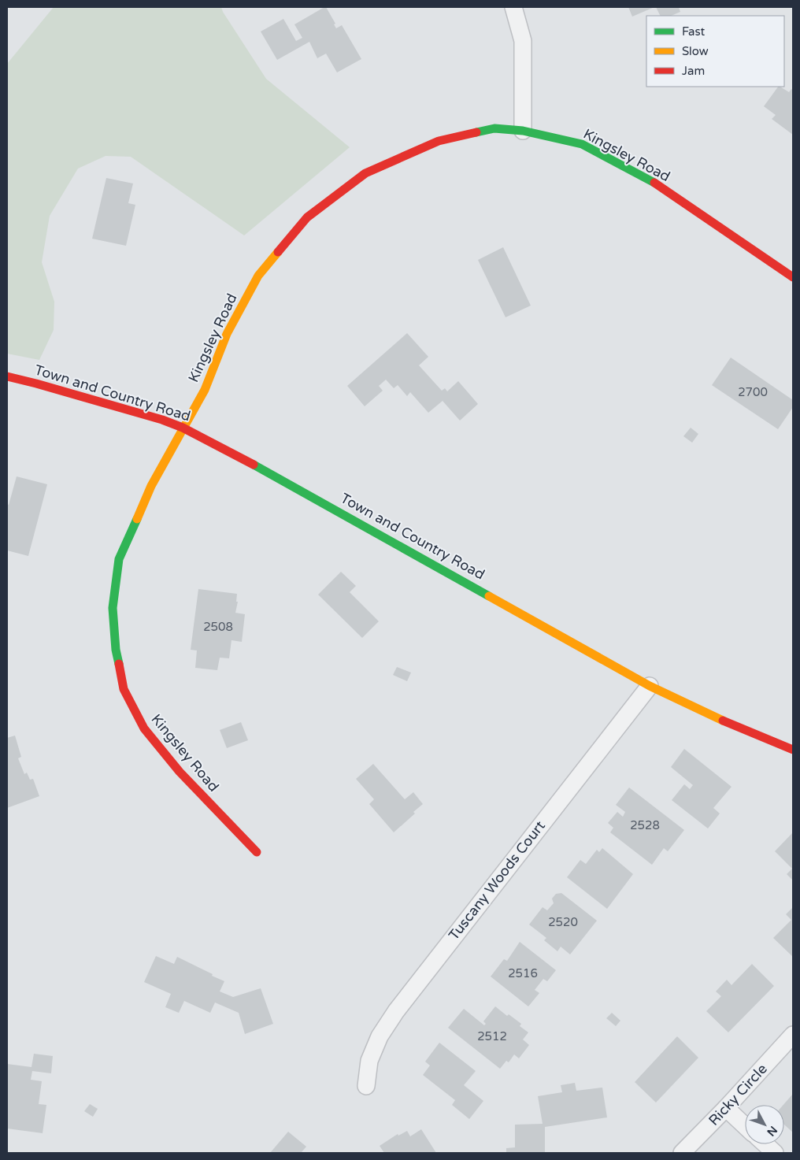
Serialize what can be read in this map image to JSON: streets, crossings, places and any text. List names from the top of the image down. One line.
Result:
{"streets":{"street":["Kingsley Road","Town and Country Road","Tuscany Woods Court","Ricky Circle"]},"crossings":[["Kingsley Road","Town and Country Road"],["Town and Country Road","Tuscany Woods Court"]],"house_numbers":["2700","2508","2528","2520","2516","2512"],"legend":["Fast","Slow","Jam"],"north":"bottom right"}
